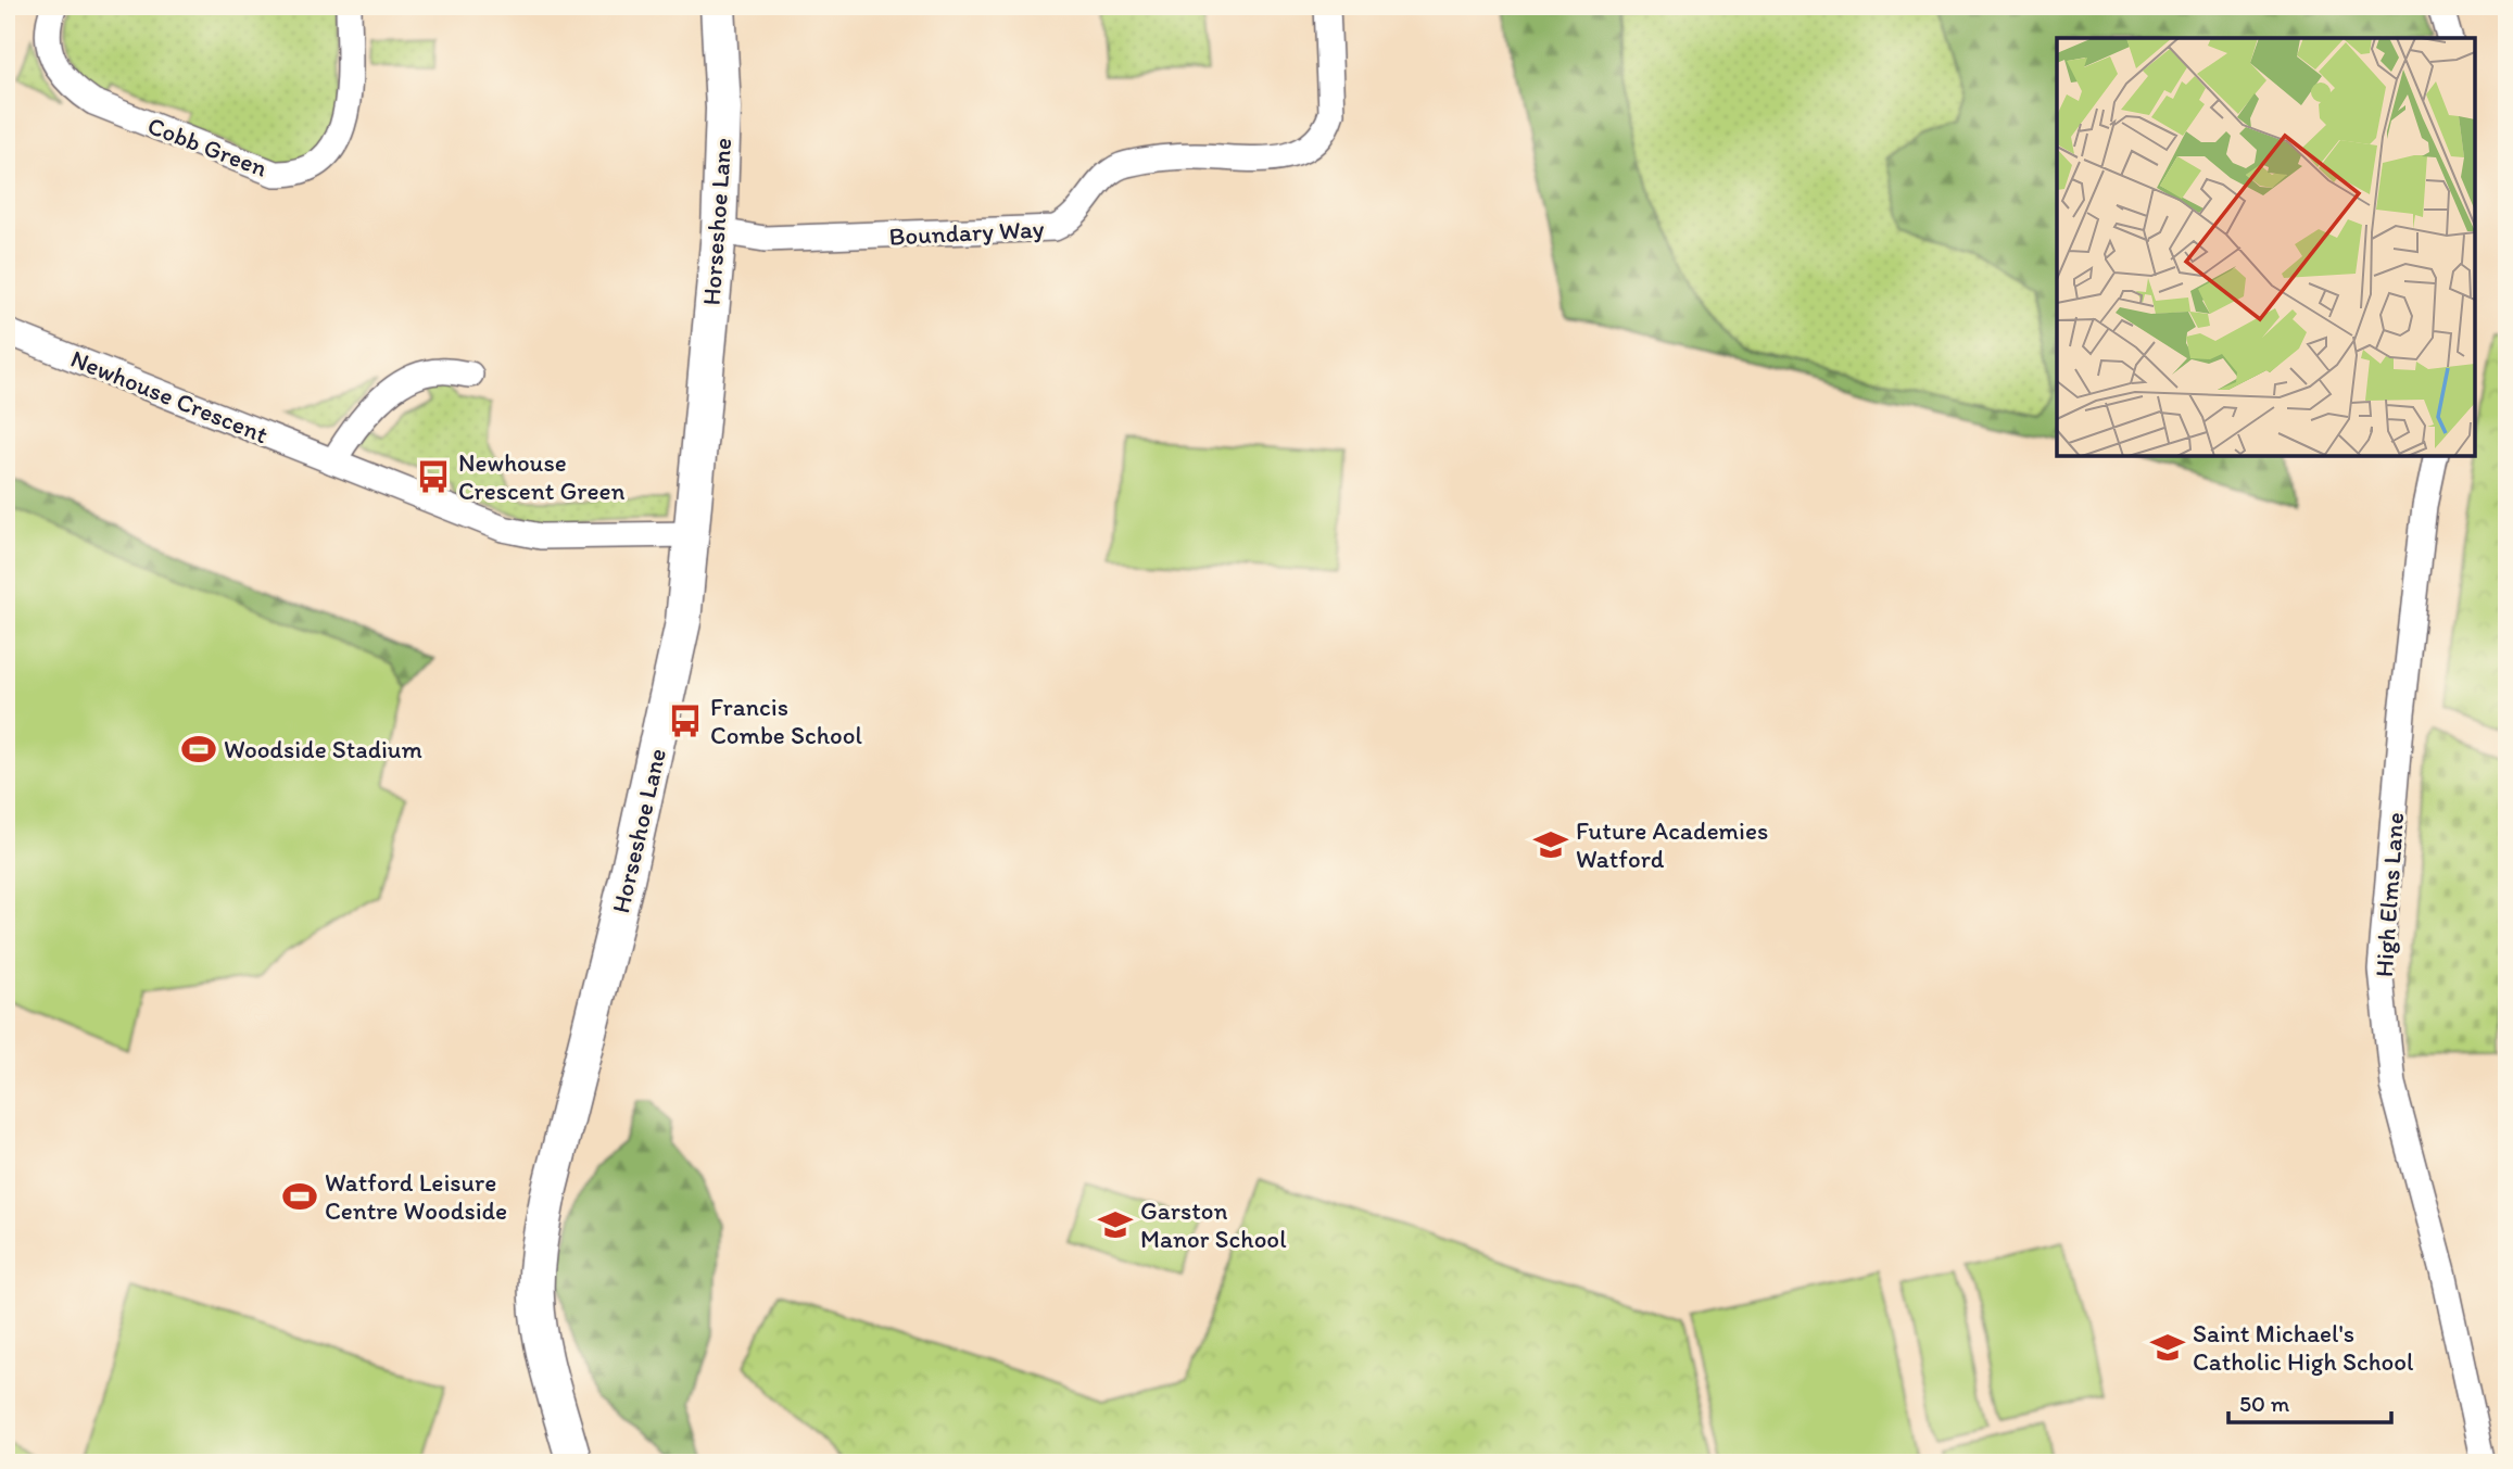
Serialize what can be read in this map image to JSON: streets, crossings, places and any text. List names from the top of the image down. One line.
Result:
{"streets":{"street":["Cobb Green","Horseshoe Lane","Boundary Way","Newhouse Crescent","High Elms Lane"]},"crossings":[["Horseshoe Lane","Boundary Way"],["Horseshoe Lane","Newhouse Crescent"]],"places":{"bus stop":["Newhouse Crescent Green","Francis Combe School"],"sports":["Woodside Stadium","Watford Leisure Centre Woodside"],"school or university":["Future Academies Watford","Garston Manor School","Saint Michael's Catholic High School"]},"scale_bar":"50 m"}
